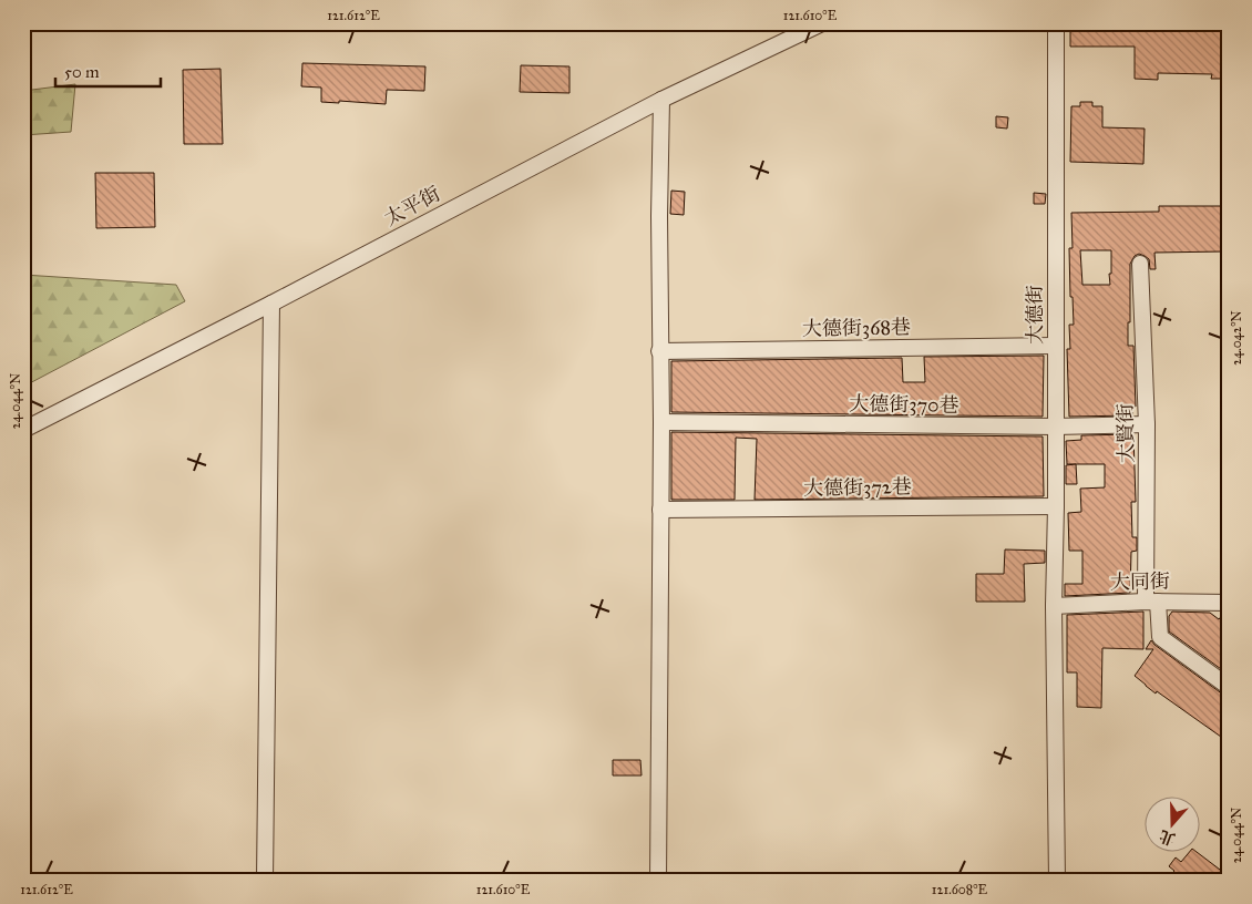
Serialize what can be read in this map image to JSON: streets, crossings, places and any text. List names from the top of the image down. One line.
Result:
{"streets":{"street":["太平街","大德街","大德街368巷","大德街370巷","大賢街","大德街372巷","大同街"]},"crossings":[["大德街","大德街368巷"],["大德街","大德街370巷"],["大德街","大德街372巷"],["大德街","大同街"],["大德街370巷","大賢街"],["大賢街","大同街"]],"scale_bar":"50 m","north":"bottom","coordinates":["121.612°E","121.610°E","24.042°N","24.044°N","121.608°E"]}
